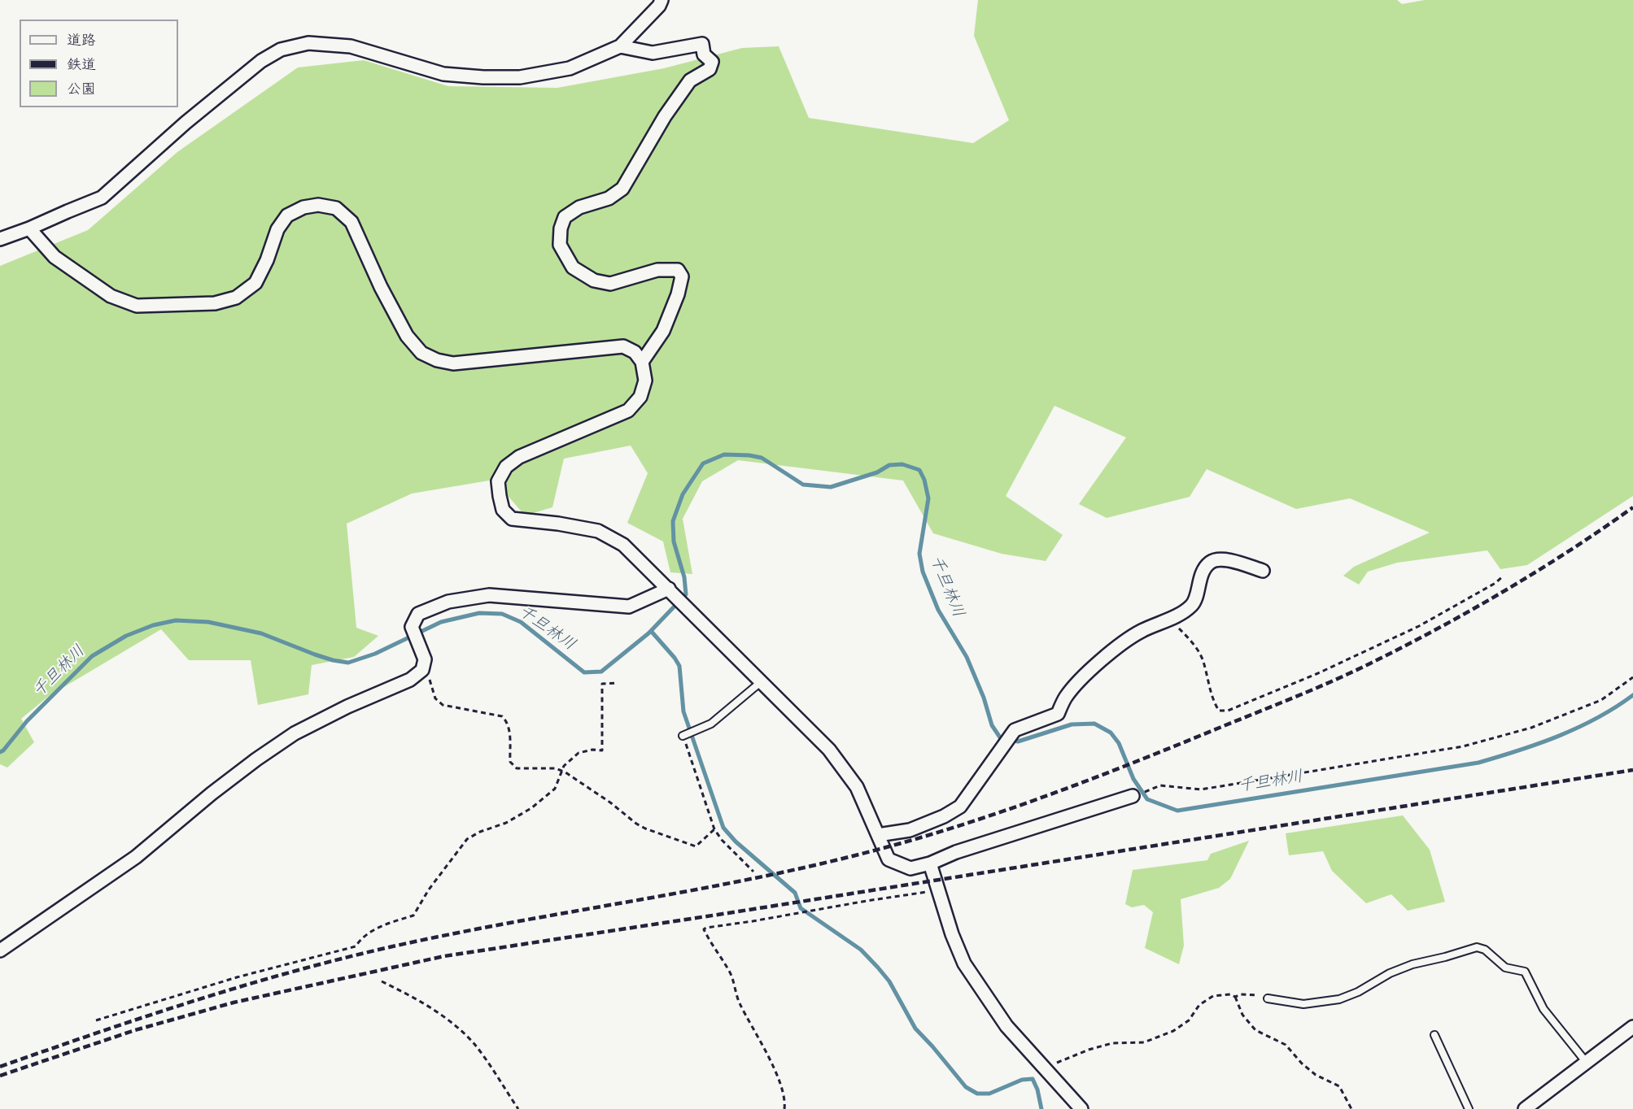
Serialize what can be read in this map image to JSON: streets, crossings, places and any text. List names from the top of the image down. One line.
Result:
{"water":["千旦林川"],"legend":["道路","鉄道","公園"]}
